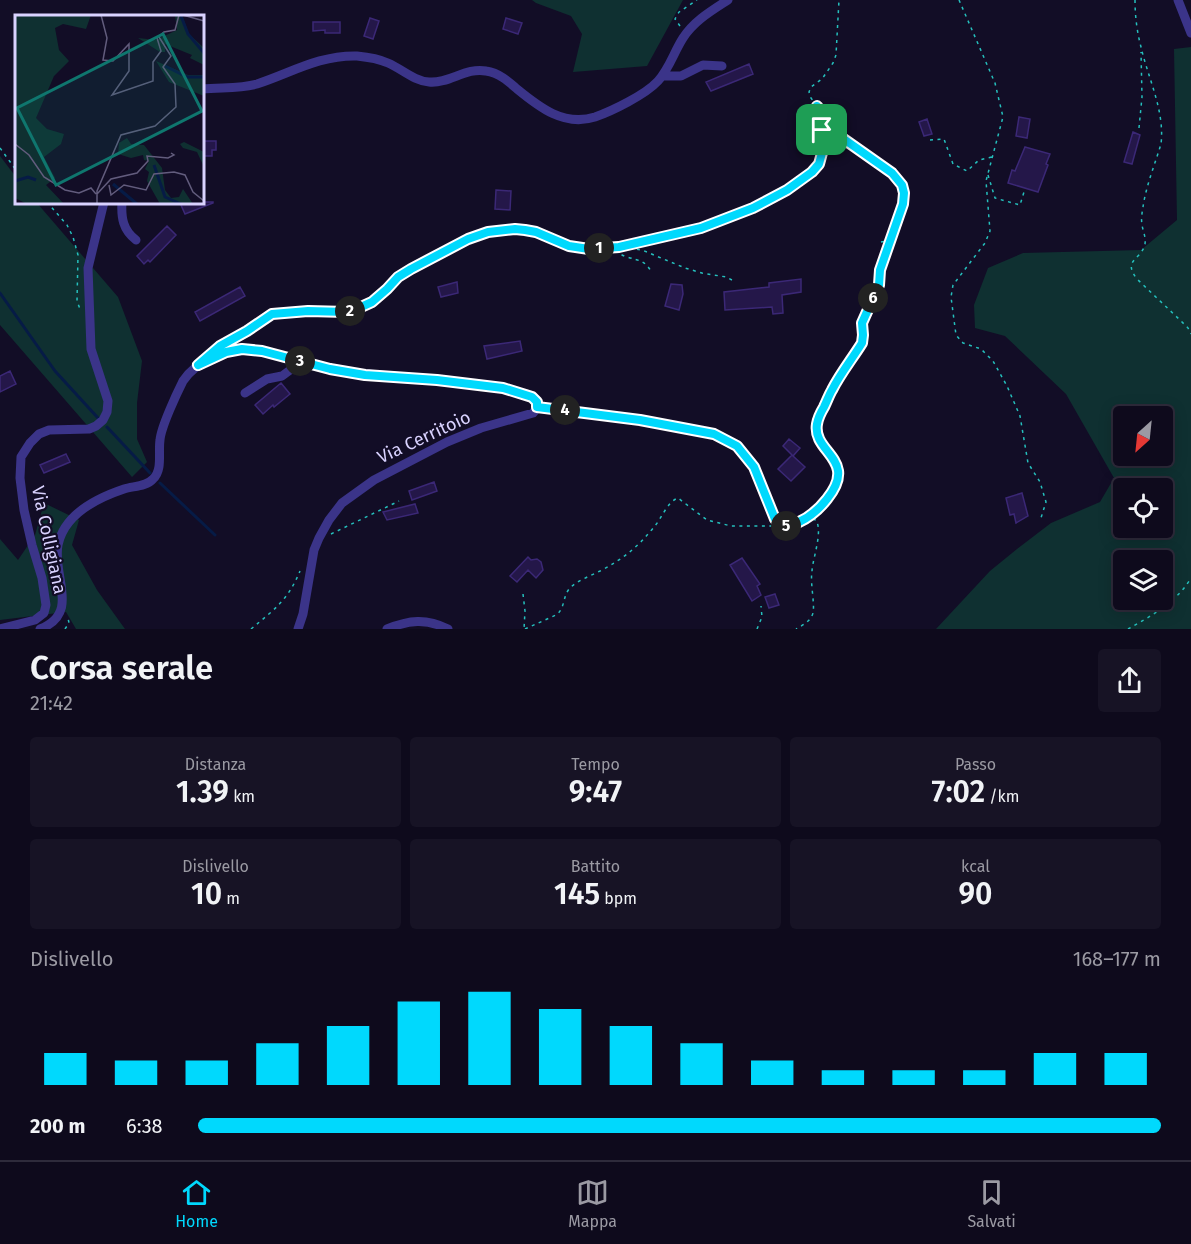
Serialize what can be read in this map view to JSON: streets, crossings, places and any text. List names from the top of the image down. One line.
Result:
{"streets":{"street":["Via Cerritoio","Via Colligiana"]},"north":"bottom left","page":{"pins":["1","6","2","3","4","5"],"heading":["Corsa serale","21:42"],"stats":[["Distanza","1.39 km"],["Tempo","9:47"],["Passo","7:02 /km"],["Dislivello","10 m"],["Battito","145 bpm"],["kcal","90"]],"chart":["Dislivello","168–177 m"],"list":[{"name":"200 m","note":"6:38"}],"tabs":["Home","Mappa","Salvati"]}}
